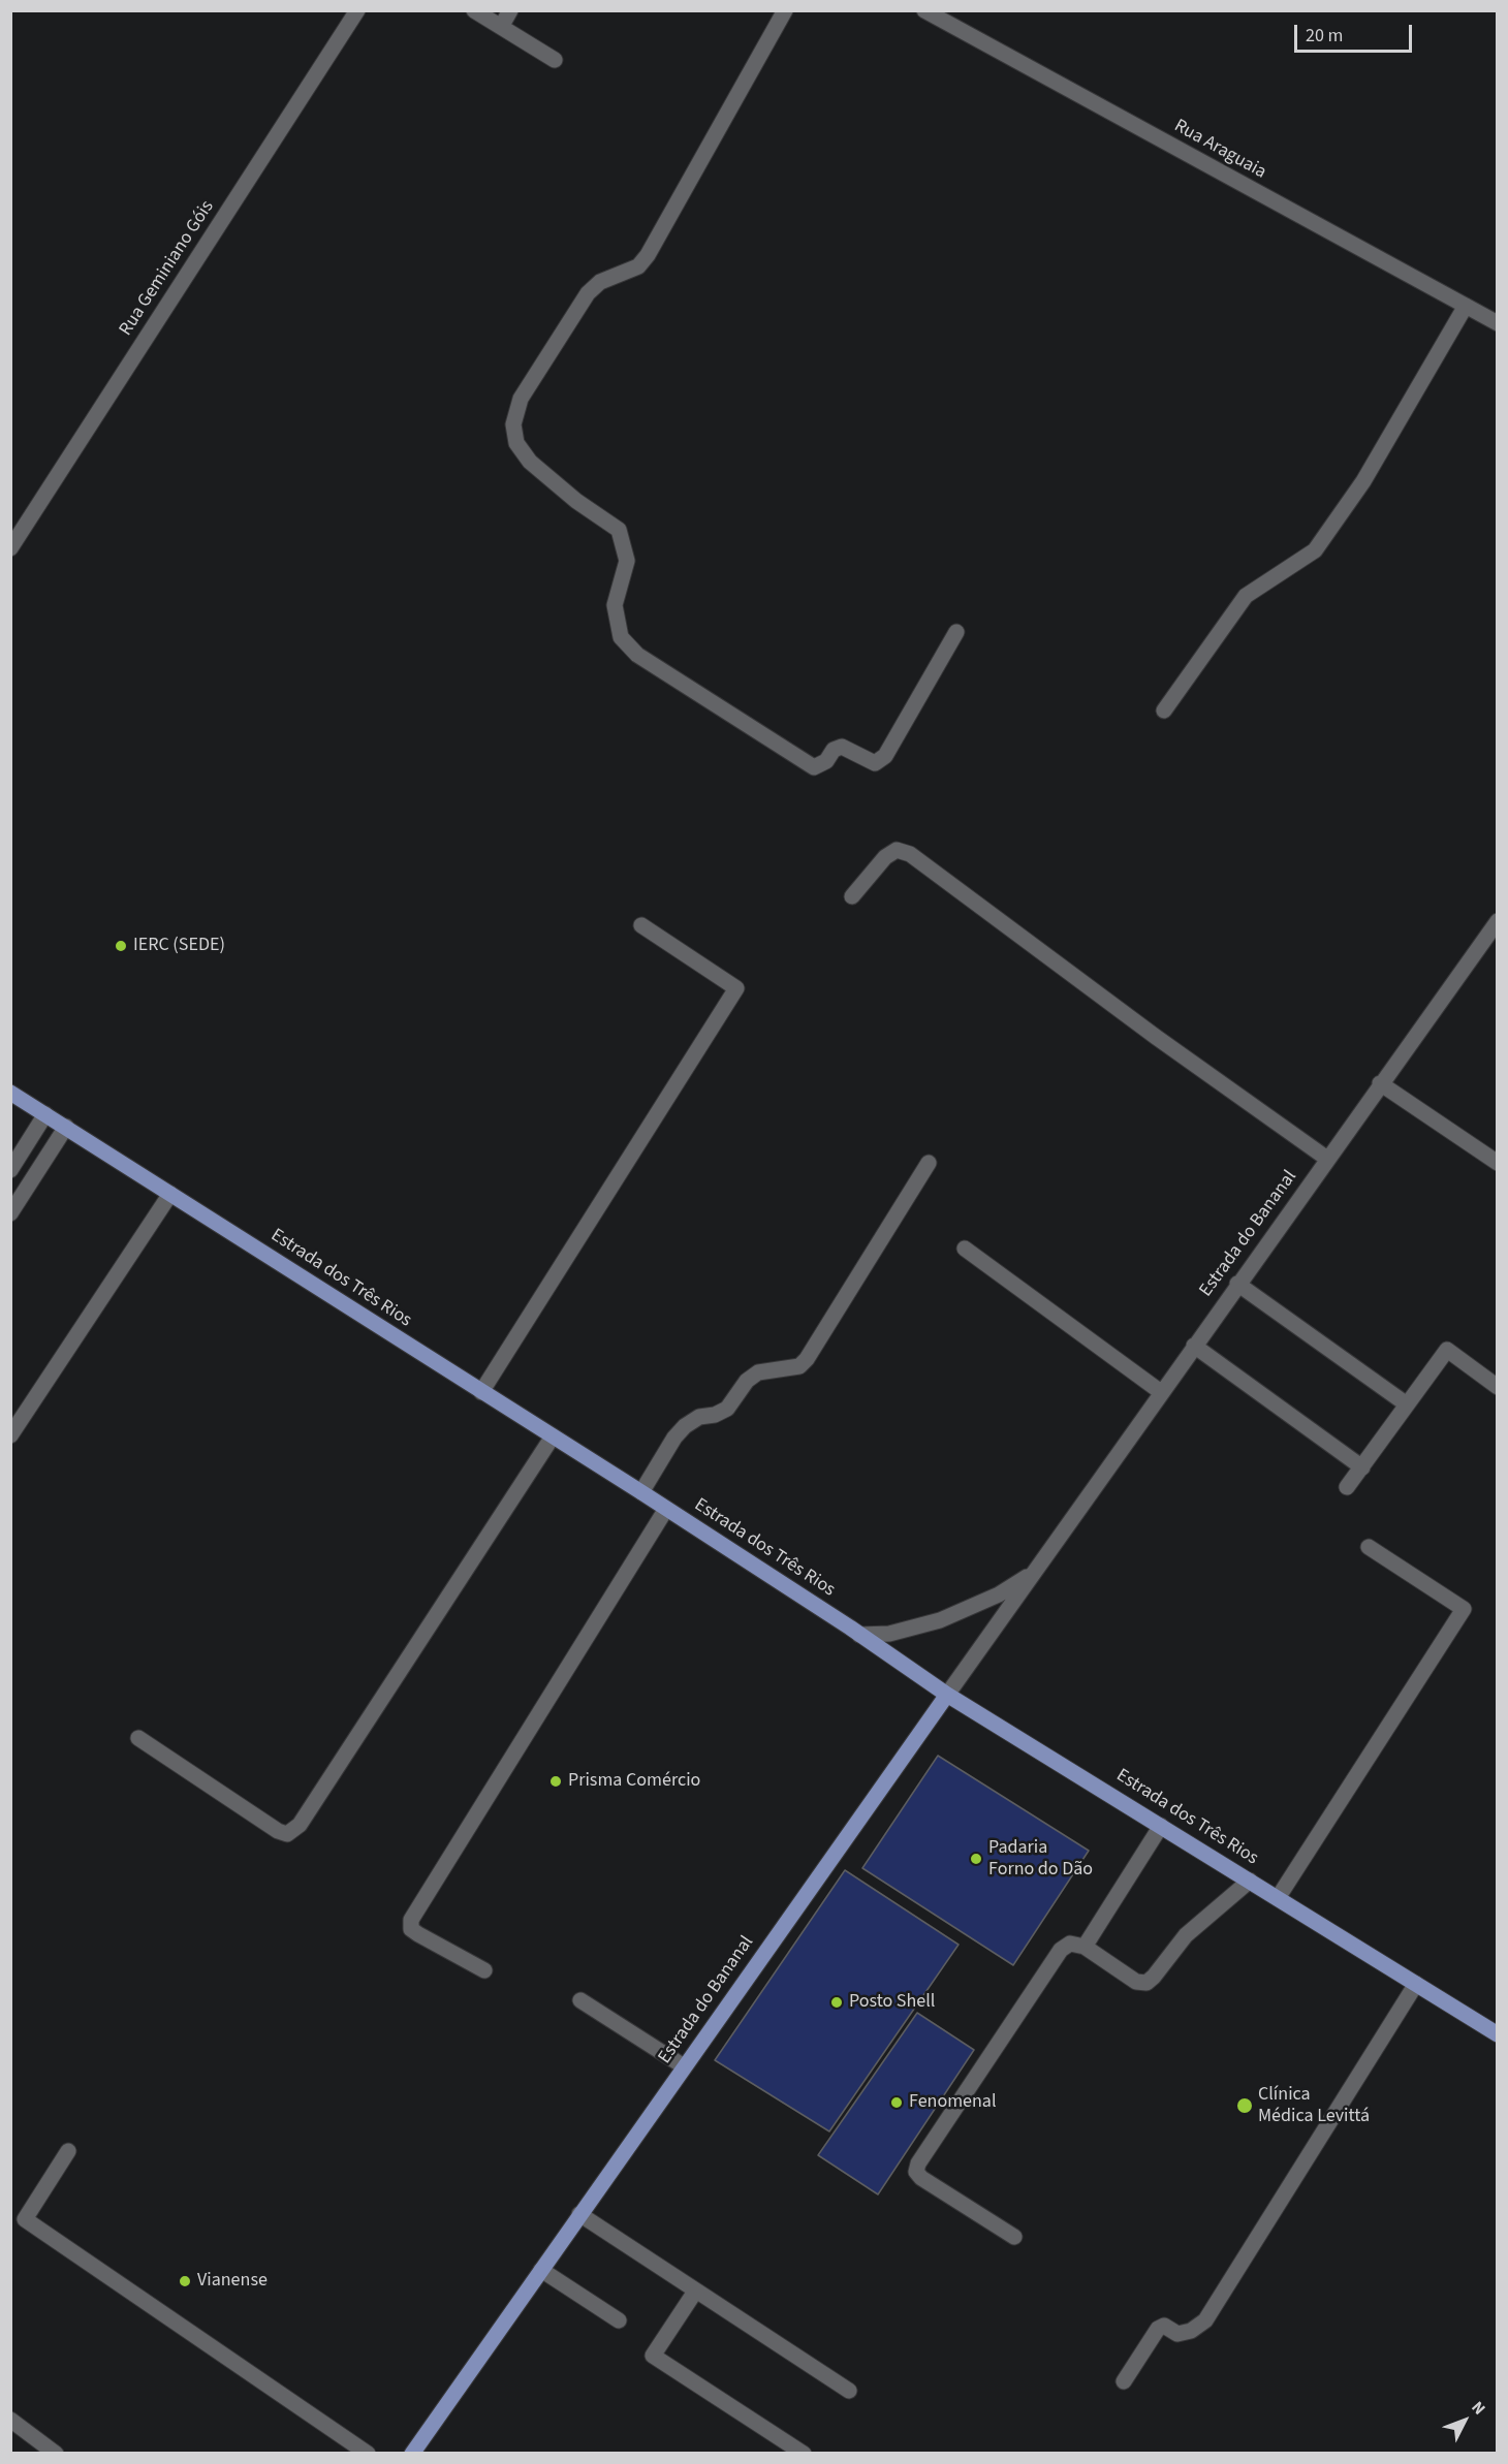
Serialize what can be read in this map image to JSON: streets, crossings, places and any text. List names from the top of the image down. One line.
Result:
{"streets":{"main road":["Estrada do Bananal","Estrada dos Três Rios"],"street":["Rua Araguaia","Rua Geminiano Góis"]},"crossings":[["Estrada do Bananal","Estrada dos Três Rios"]],"places":["IERC (SEDE)","Prisma Comércio","Padaria Forno do Dão","Posto Shell","Fenomenal","Clínica Médica Levittá","Vianense"],"scale_bar":"20 m","north":"top right"}
